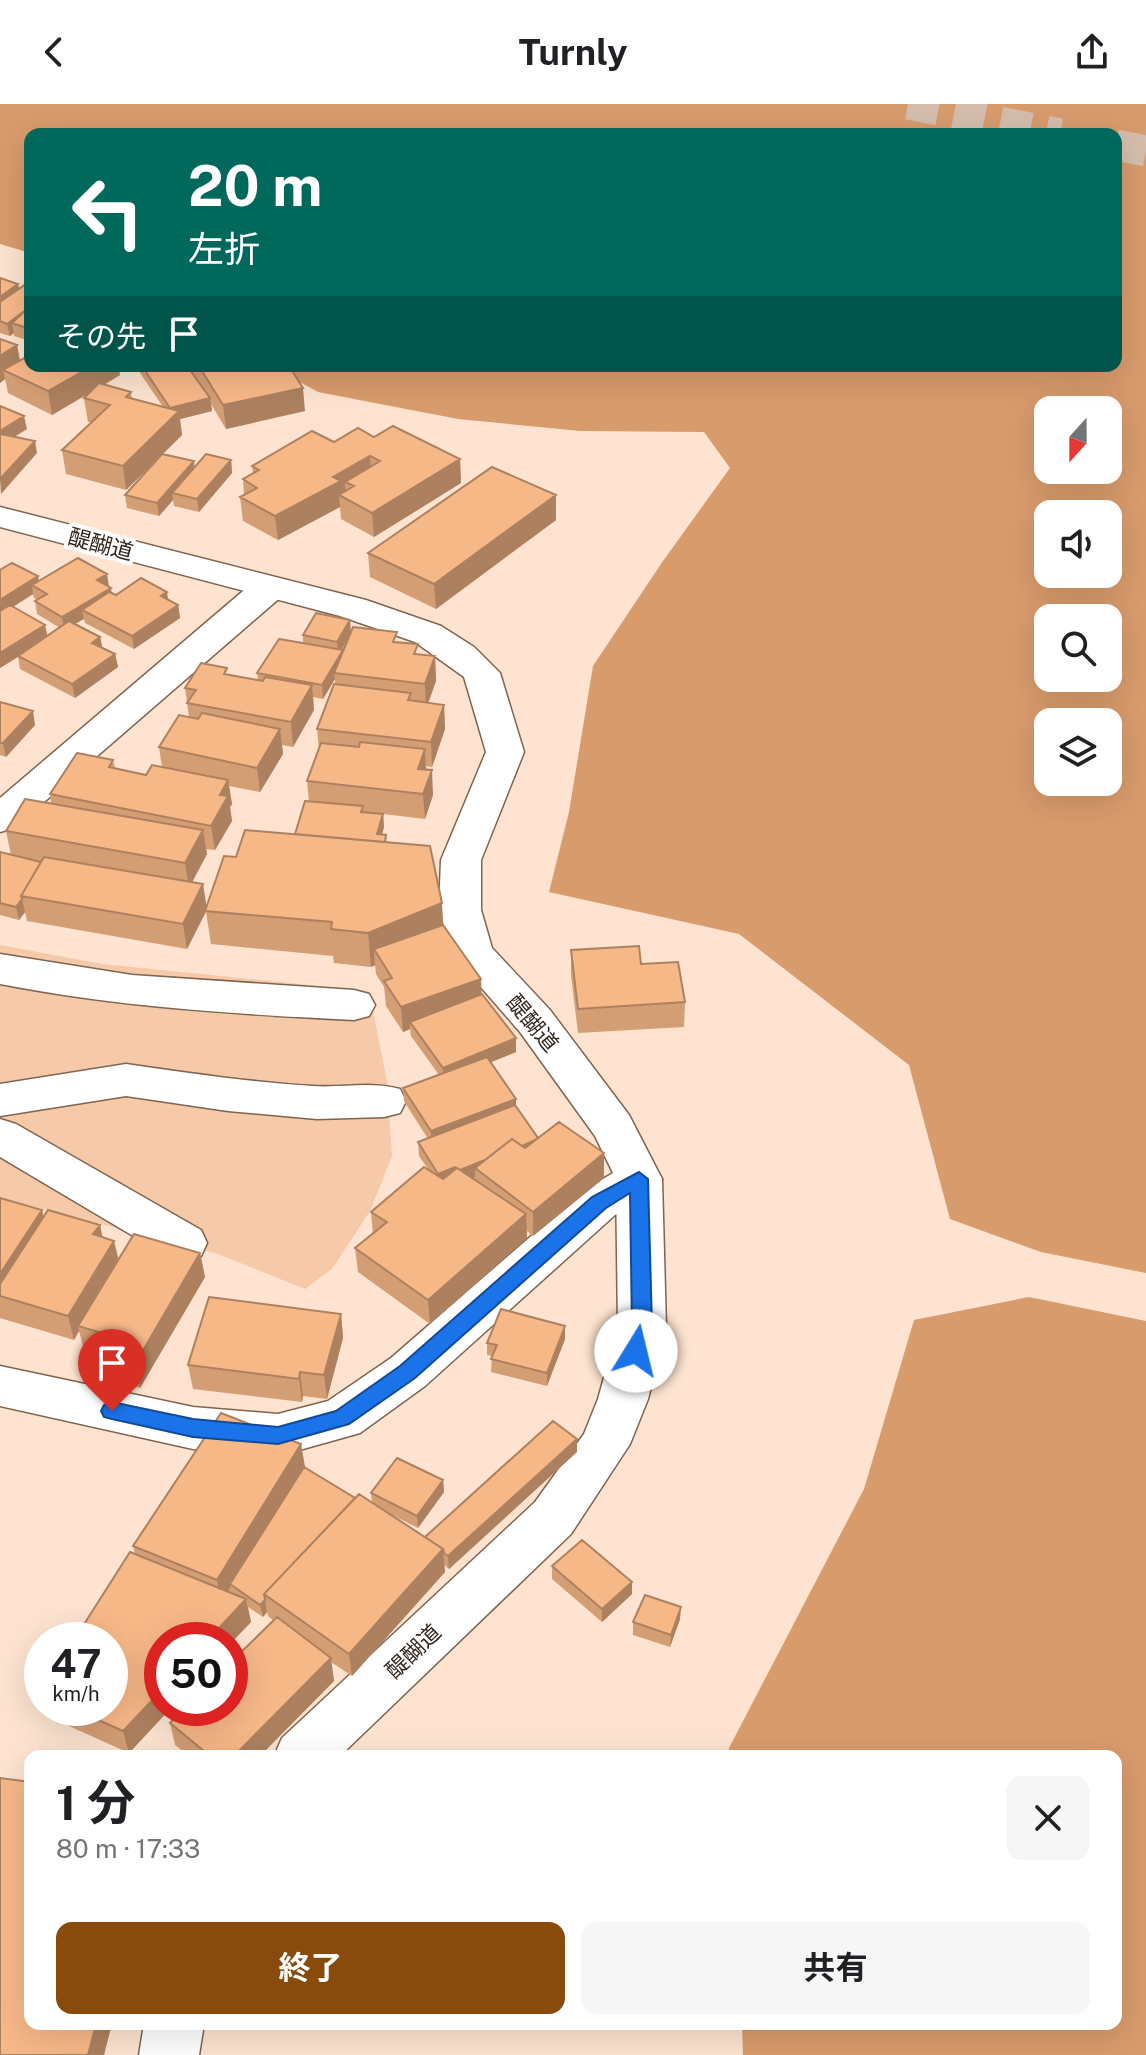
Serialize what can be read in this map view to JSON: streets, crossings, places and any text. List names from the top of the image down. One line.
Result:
{"streets":{"main road":["醍醐道"]},"north":"bottom","page":{"header":"Turnly","turn":["20 m","左折"],"then":"その先","speed":"47 km/h","limit":"50","heading":["1 分","80 m · 17:33"],"buttons":["終了","共有"]}}
